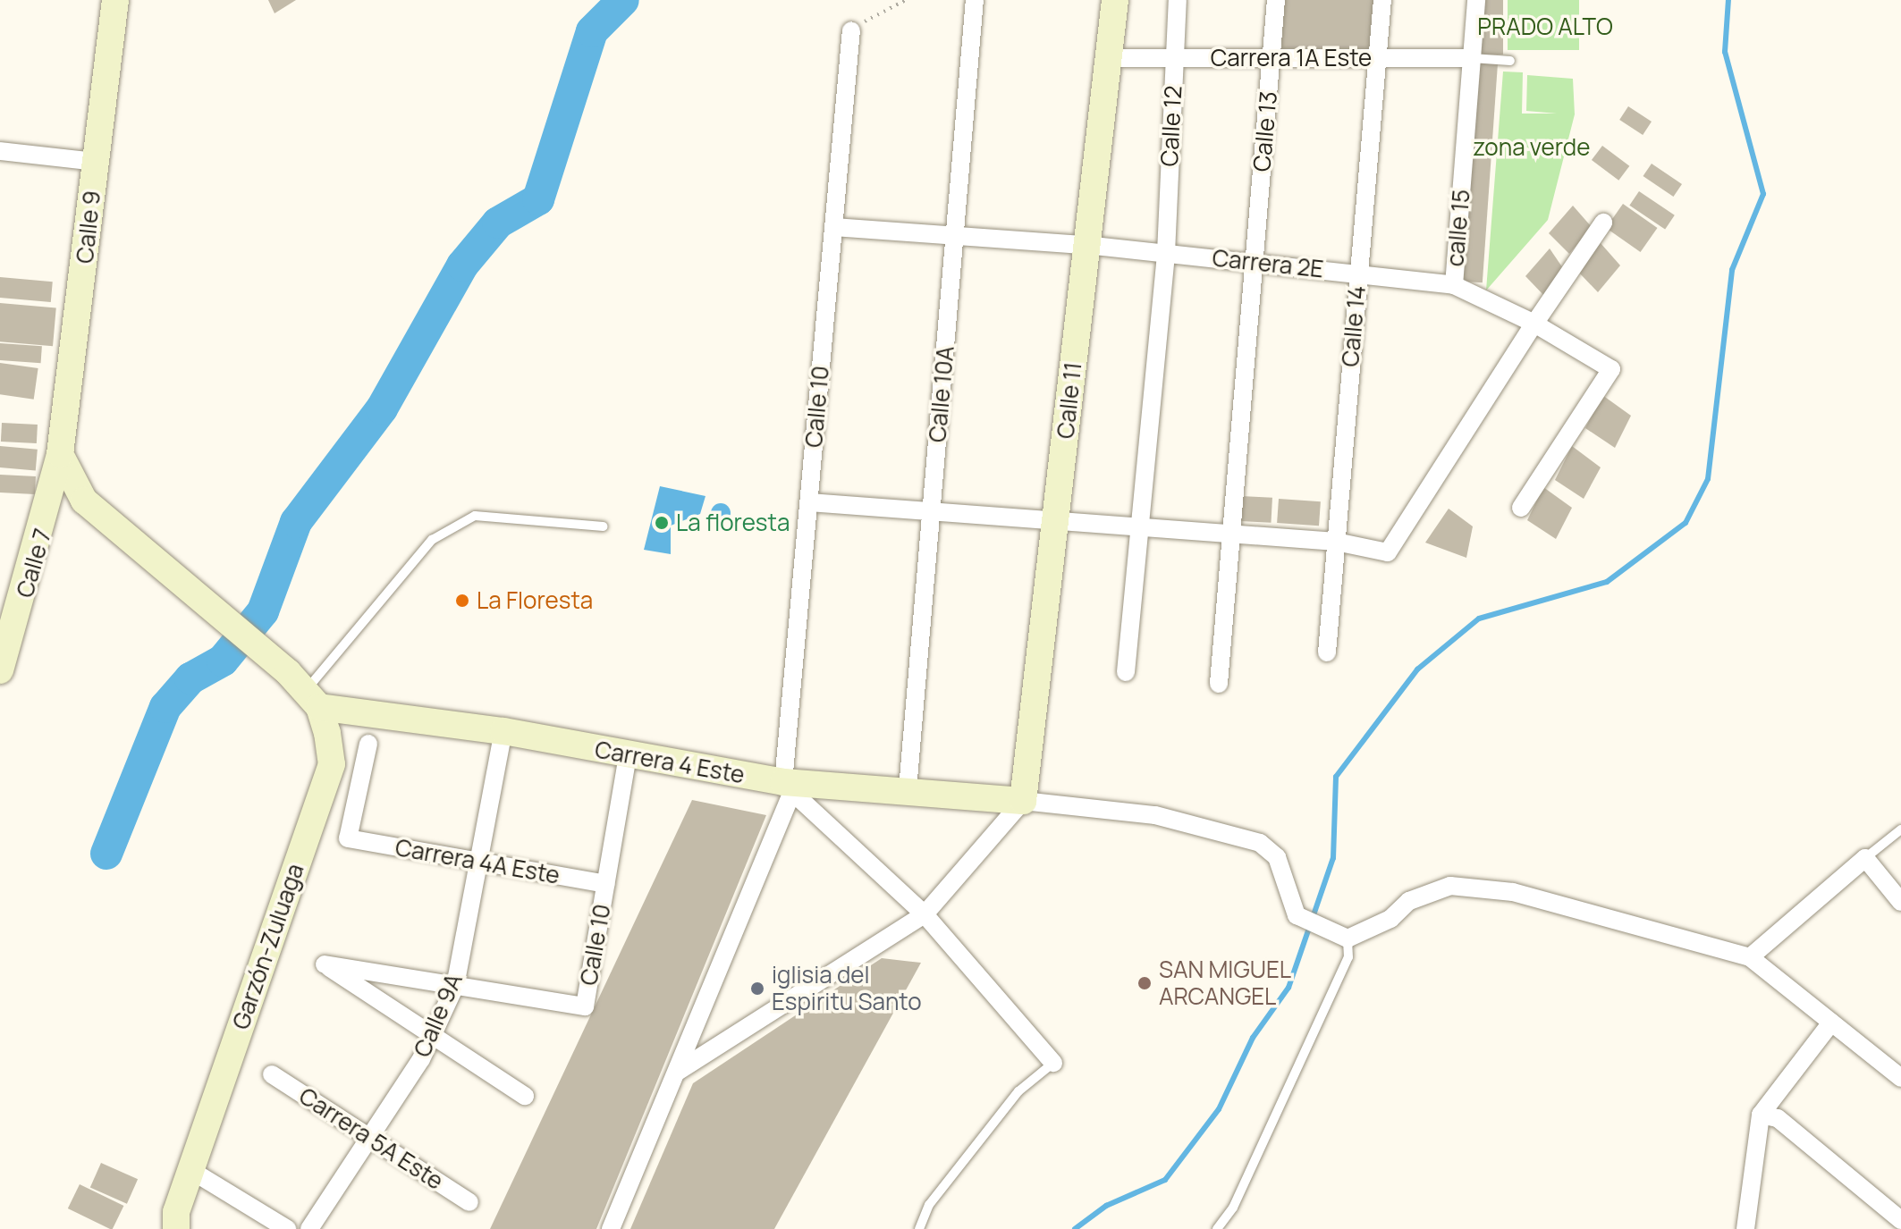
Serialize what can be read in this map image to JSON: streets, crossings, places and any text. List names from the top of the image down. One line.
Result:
{"streets":{"street":["Carrera 1A Este","Calle 12","Calle 13","Calle 9","calle 15","Carrera 2E","Calle 14","Calle 10A","Calle 11","Calle 10","Calle 7","Carrera 4 Este","Carrera 4A Este","Garzón-Zuluaga","Calle 9A","Carrera 5A Este"]},"crossings":[["Carrera 1A Este","Calle 12"],["Carrera 1A Este","Calle 13"],["Carrera 1A Este","calle 15"],["Carrera 1A Este","Calle 14"],["Carrera 1A Este","Calle 11"],["Calle 12","Carrera 2E"],["Calle 13","Carrera 2E"],["Calle 9","Calle 7"],["calle 15","Carrera 2E"],["Carrera 2E","Calle 14"],["Carrera 2E","Calle 10A"],["Carrera 2E","Calle 11"],["Carrera 2E","Calle 10"],["Calle 10A","Carrera 4 Este"],["Calle 11","Carrera 4 Este"],["Calle 10","Carrera 4 Este"],["Calle 10","Carrera 4A Este"],["Calle 10","Calle 9A"],["Carrera 4 Este","Garzón-Zuluaga"],["Carrera 4 Este","Calle 9A"],["Carrera 4A Este","Calle 9A"],["Calle 9A","Carrera 5A Este"]],"parks":["PRADO ALTO","zona verde"],"places":["La floresta","La Floresta","SAN MIGUEL ARCANGEL","iglisia del Espiritu Santo"]}
